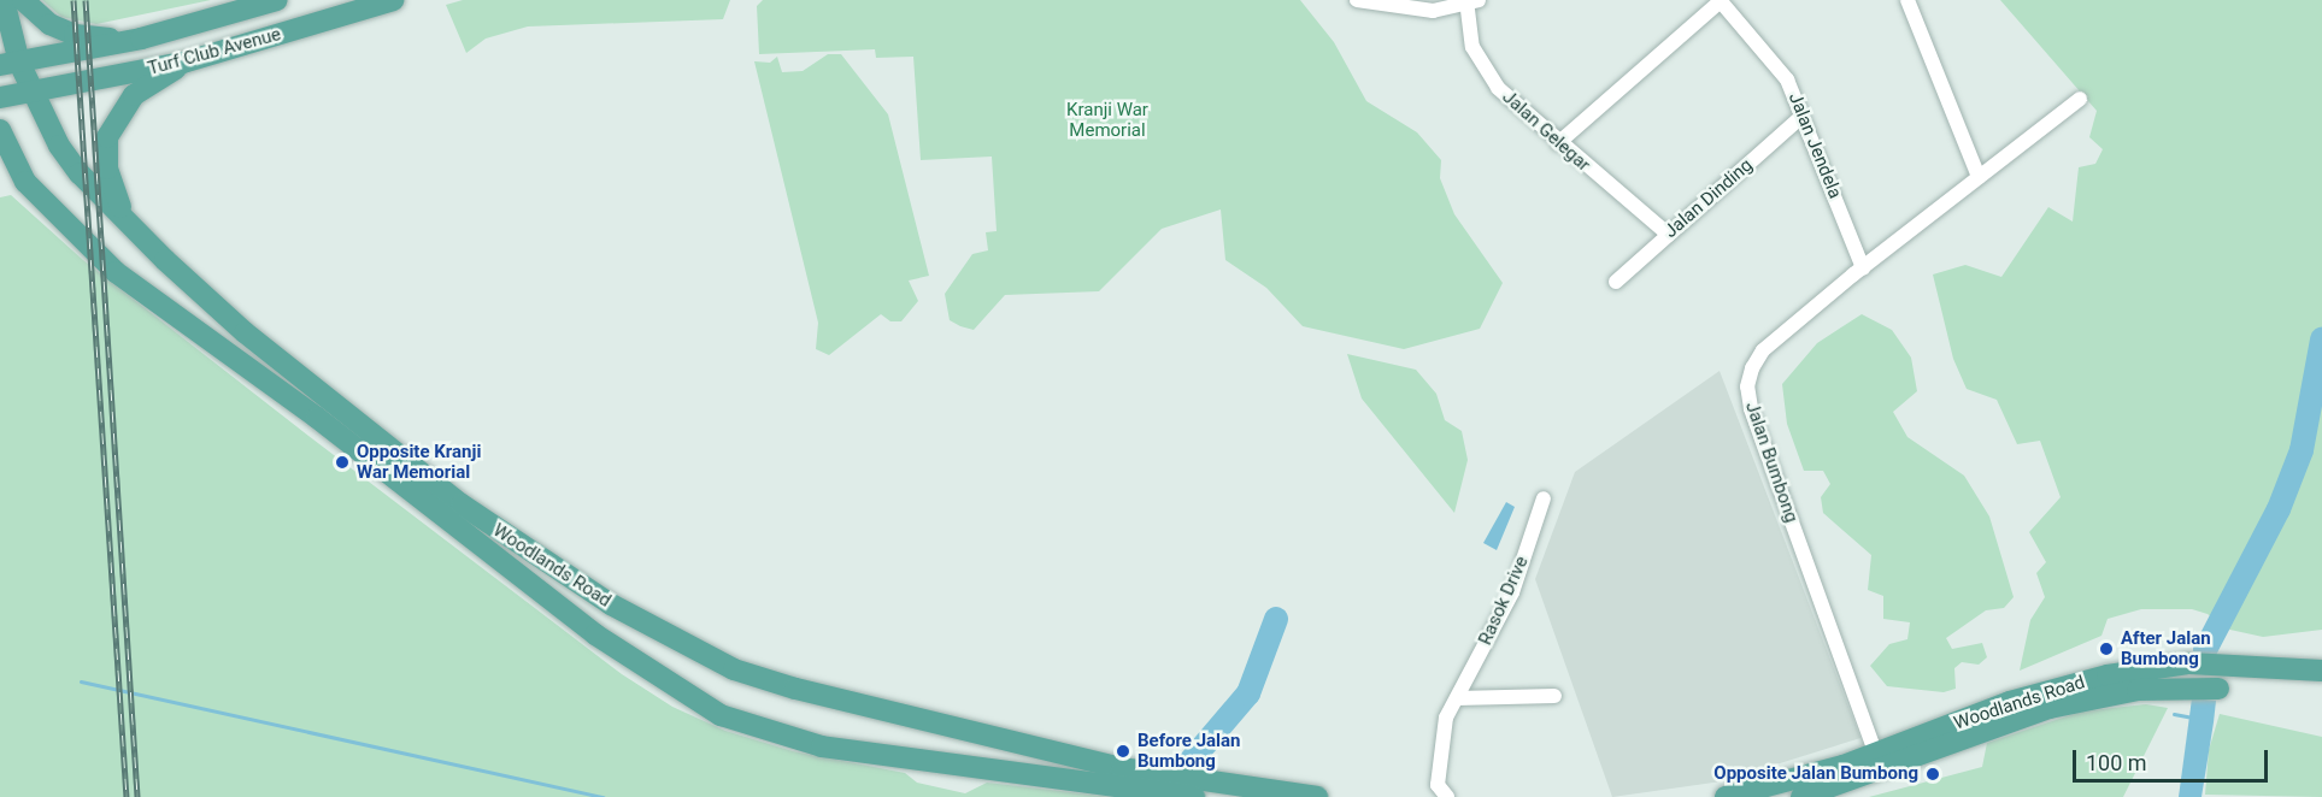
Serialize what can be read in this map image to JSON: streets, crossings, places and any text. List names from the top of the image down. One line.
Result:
{"streets":{"main road":["Turf Club Avenue","Woodlands Road"],"street":["Jalan Gelegar","Jalan Jendela","Jalan Dinding","Jalan Bumbong","Rasok Drive"]},"crossings":[["Turf Club Avenue","Woodlands Road"],["Jalan Gelegar","Jalan Jendela"],["Jalan Gelegar","Jalan Dinding"],["Jalan Jendela","Jalan Dinding"],["Jalan Jendela","Jalan Bumbong"],["Jalan Bumbong","Woodlands Road"]],"parks":["Kranji War Memorial"],"places":["Opposite Kranji War Memorial","After Jalan Bumbong","Before Jalan Bumbong","Opposite Jalan Bumbong"],"scale_bar":"100 m"}
